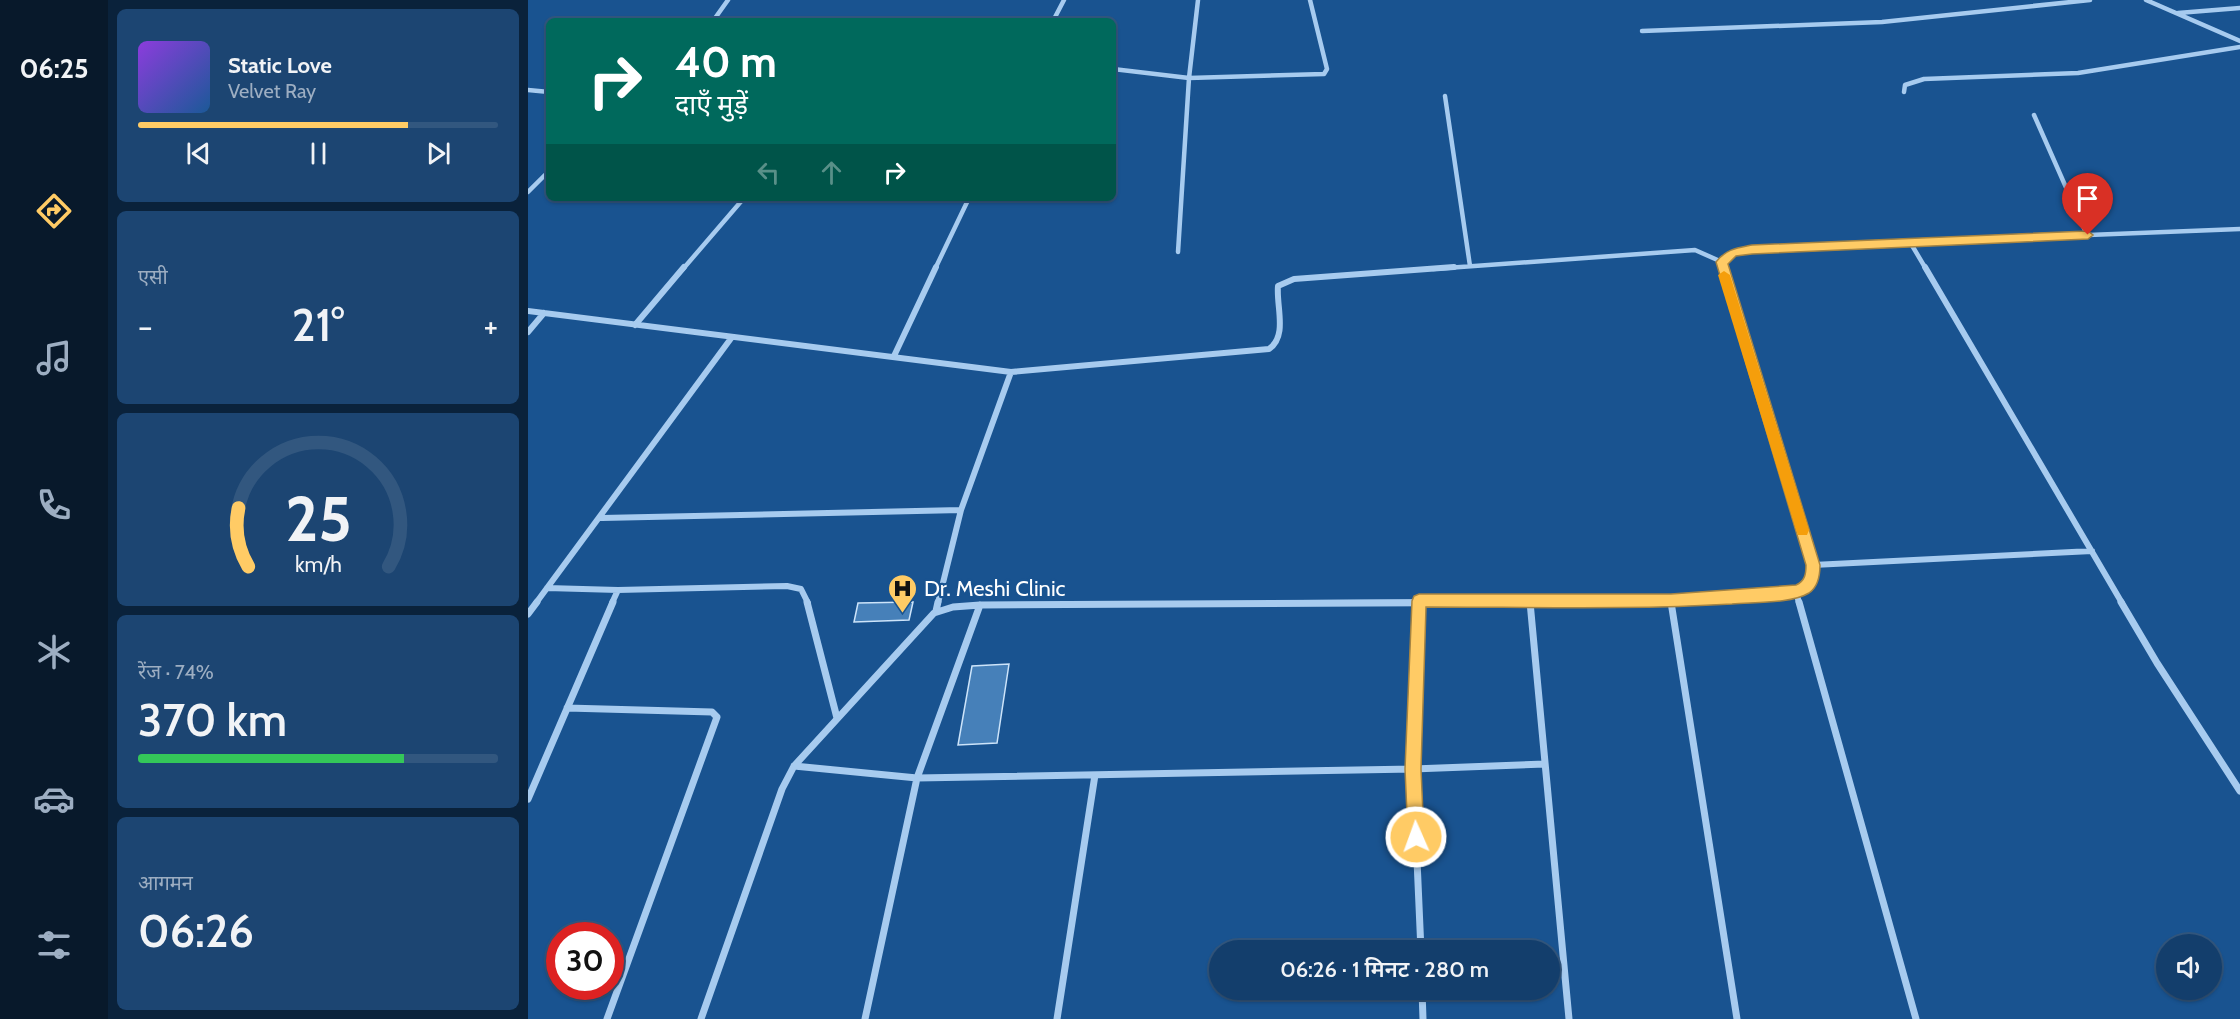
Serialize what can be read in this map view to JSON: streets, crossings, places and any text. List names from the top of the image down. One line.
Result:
{"places":{"hospital":["Dr. Meshi Clinic"]},"page":{"tabs":"06:25","turn":["40 m","दाएँ मुड़ें"],"song":["Static Love","Velvet Ray"],"tile":["एसी",["रेंज · 74%","370 km"],["आगमन","06:26"]],"heat":["−","21°","+"],"limit":"30","trip":"06:26 · 1 मिनट · 280 m","gauge":["25","km/h"]}}
